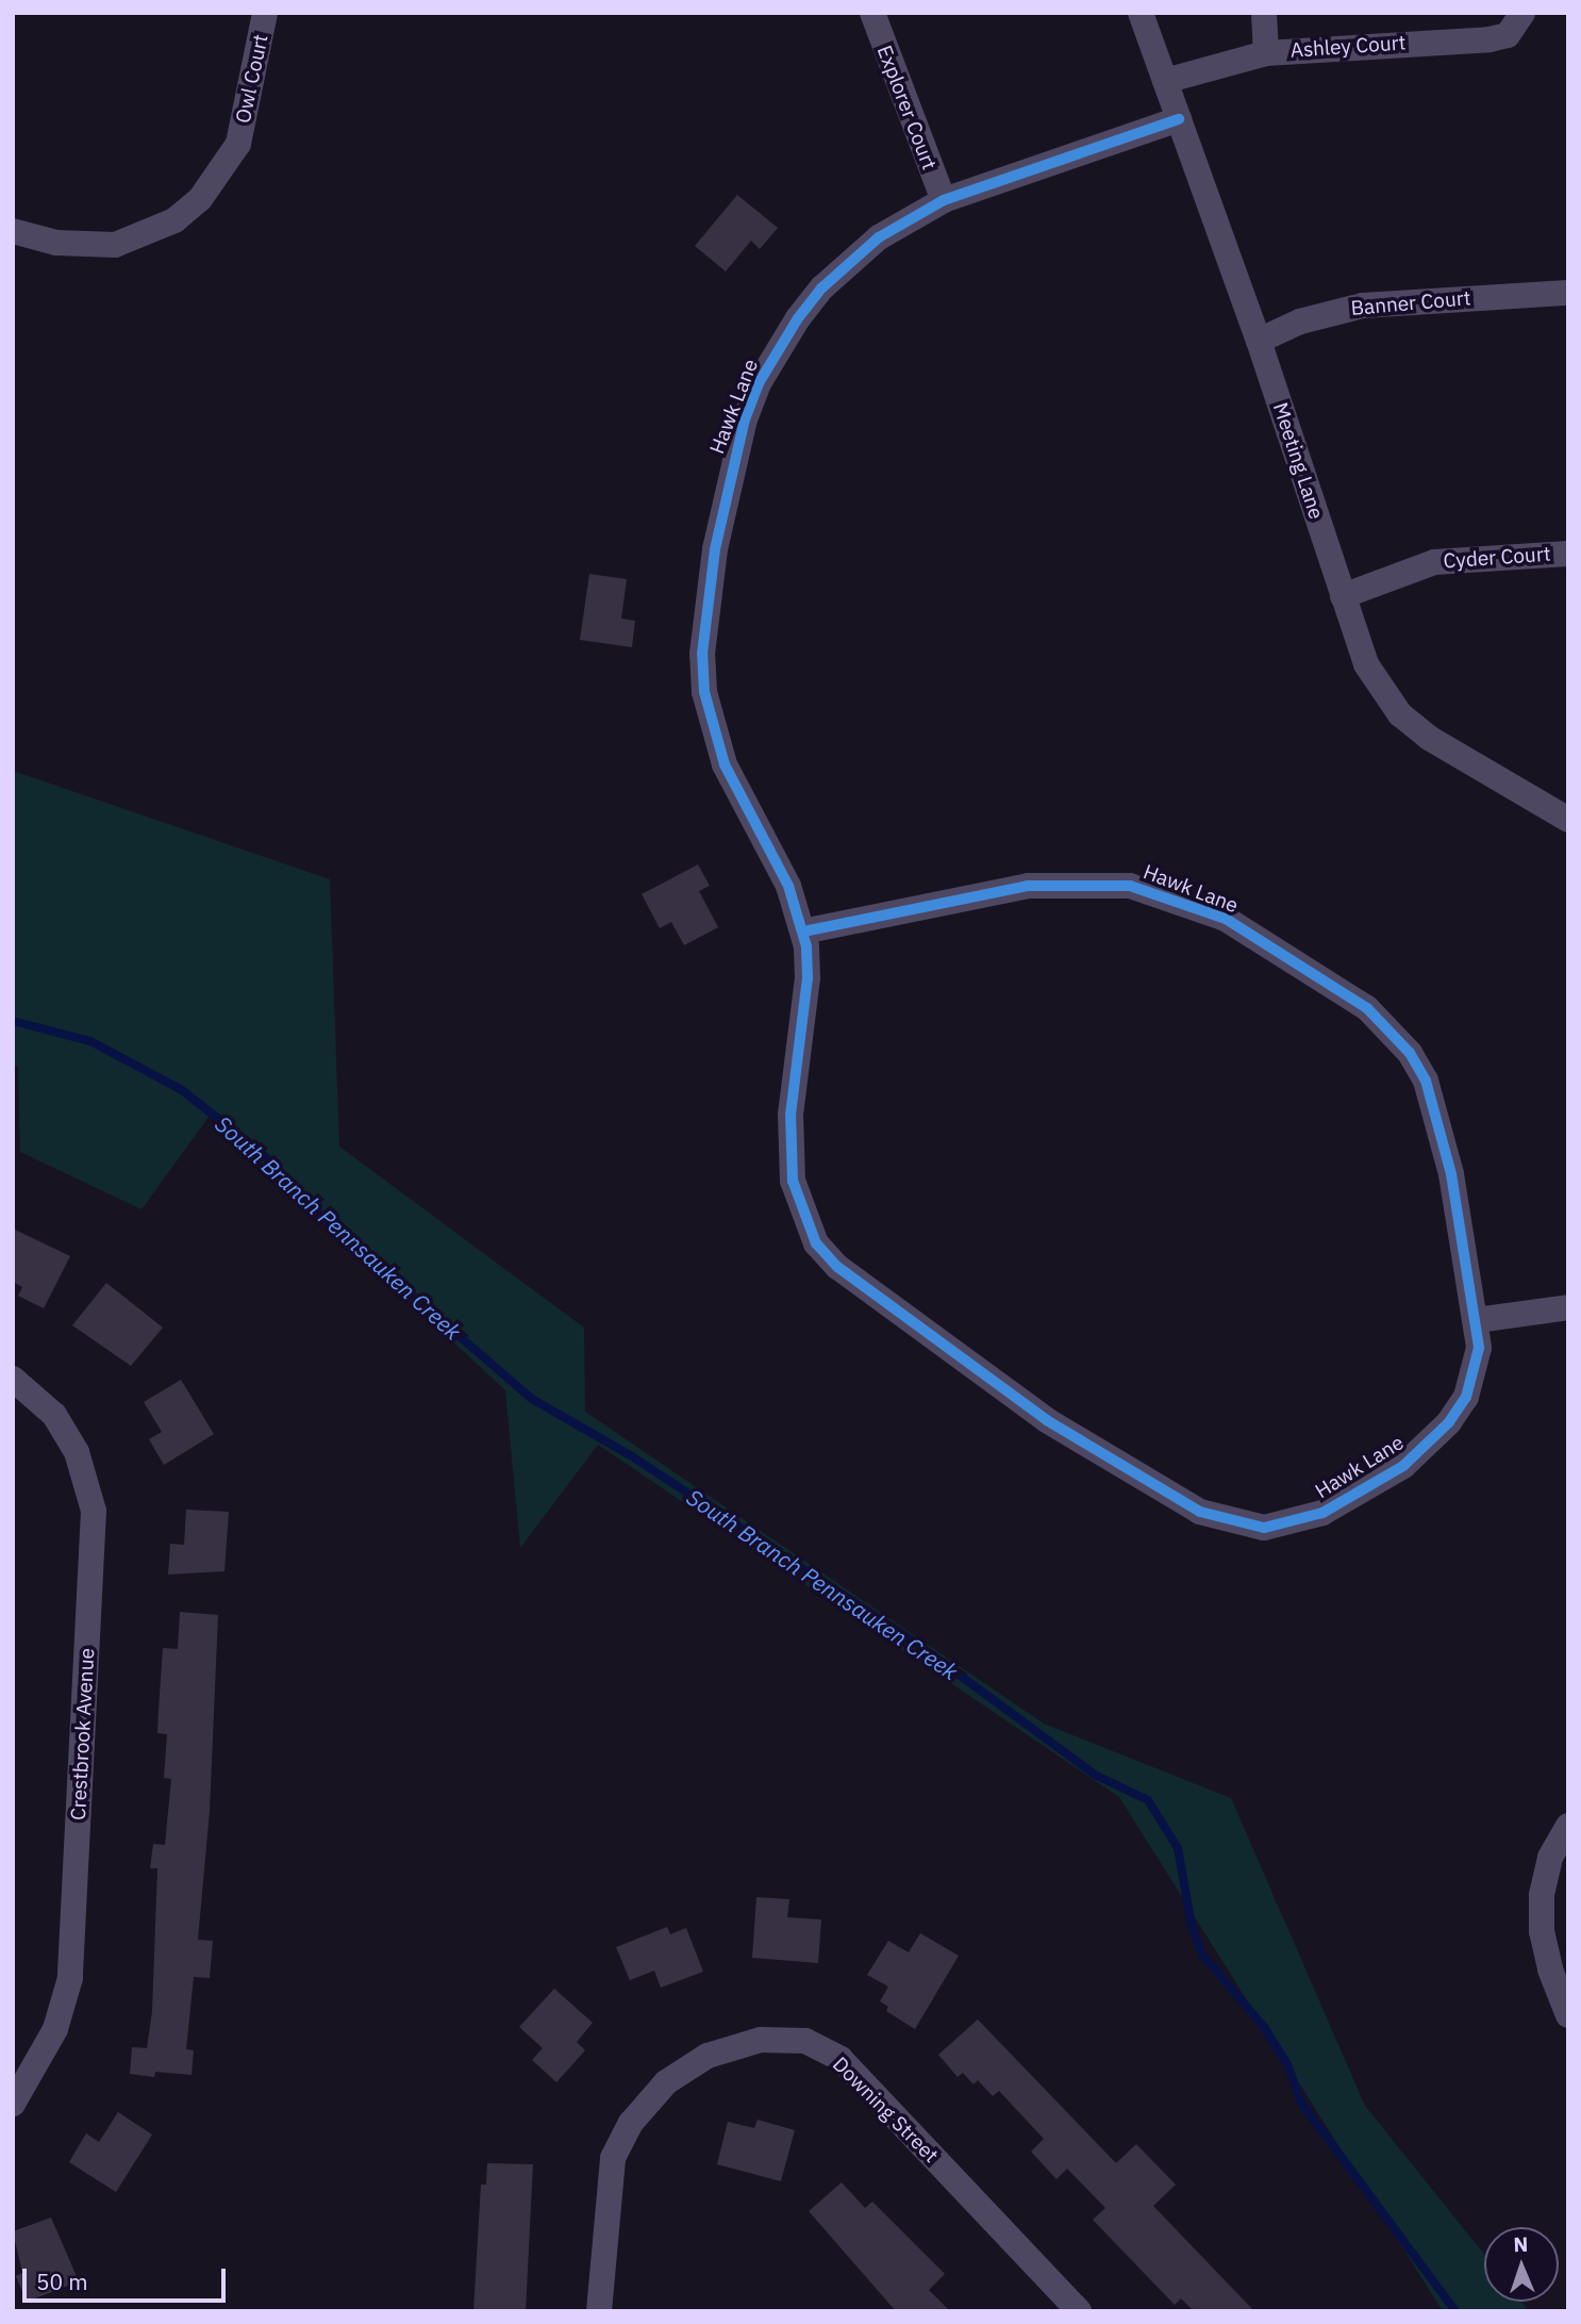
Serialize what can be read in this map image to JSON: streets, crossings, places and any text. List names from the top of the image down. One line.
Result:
{"streets":{"street":["Ashley Court","Owl Court","Explorer Court","Banner Court","Hawk Lane","Meeting Lane","Cyder Court","Crestbrook Avenue","Downing Street"]},"crossings":[["Ashley Court","Meeting Lane"],["Explorer Court","Hawk Lane"],["Banner Court","Meeting Lane"],["Hawk Lane","Meeting Lane"],["Meeting Lane","Cyder Court"]],"water":["South Branch Pennsauken Creek"],"scale_bar":"50 m","north":"top"}
